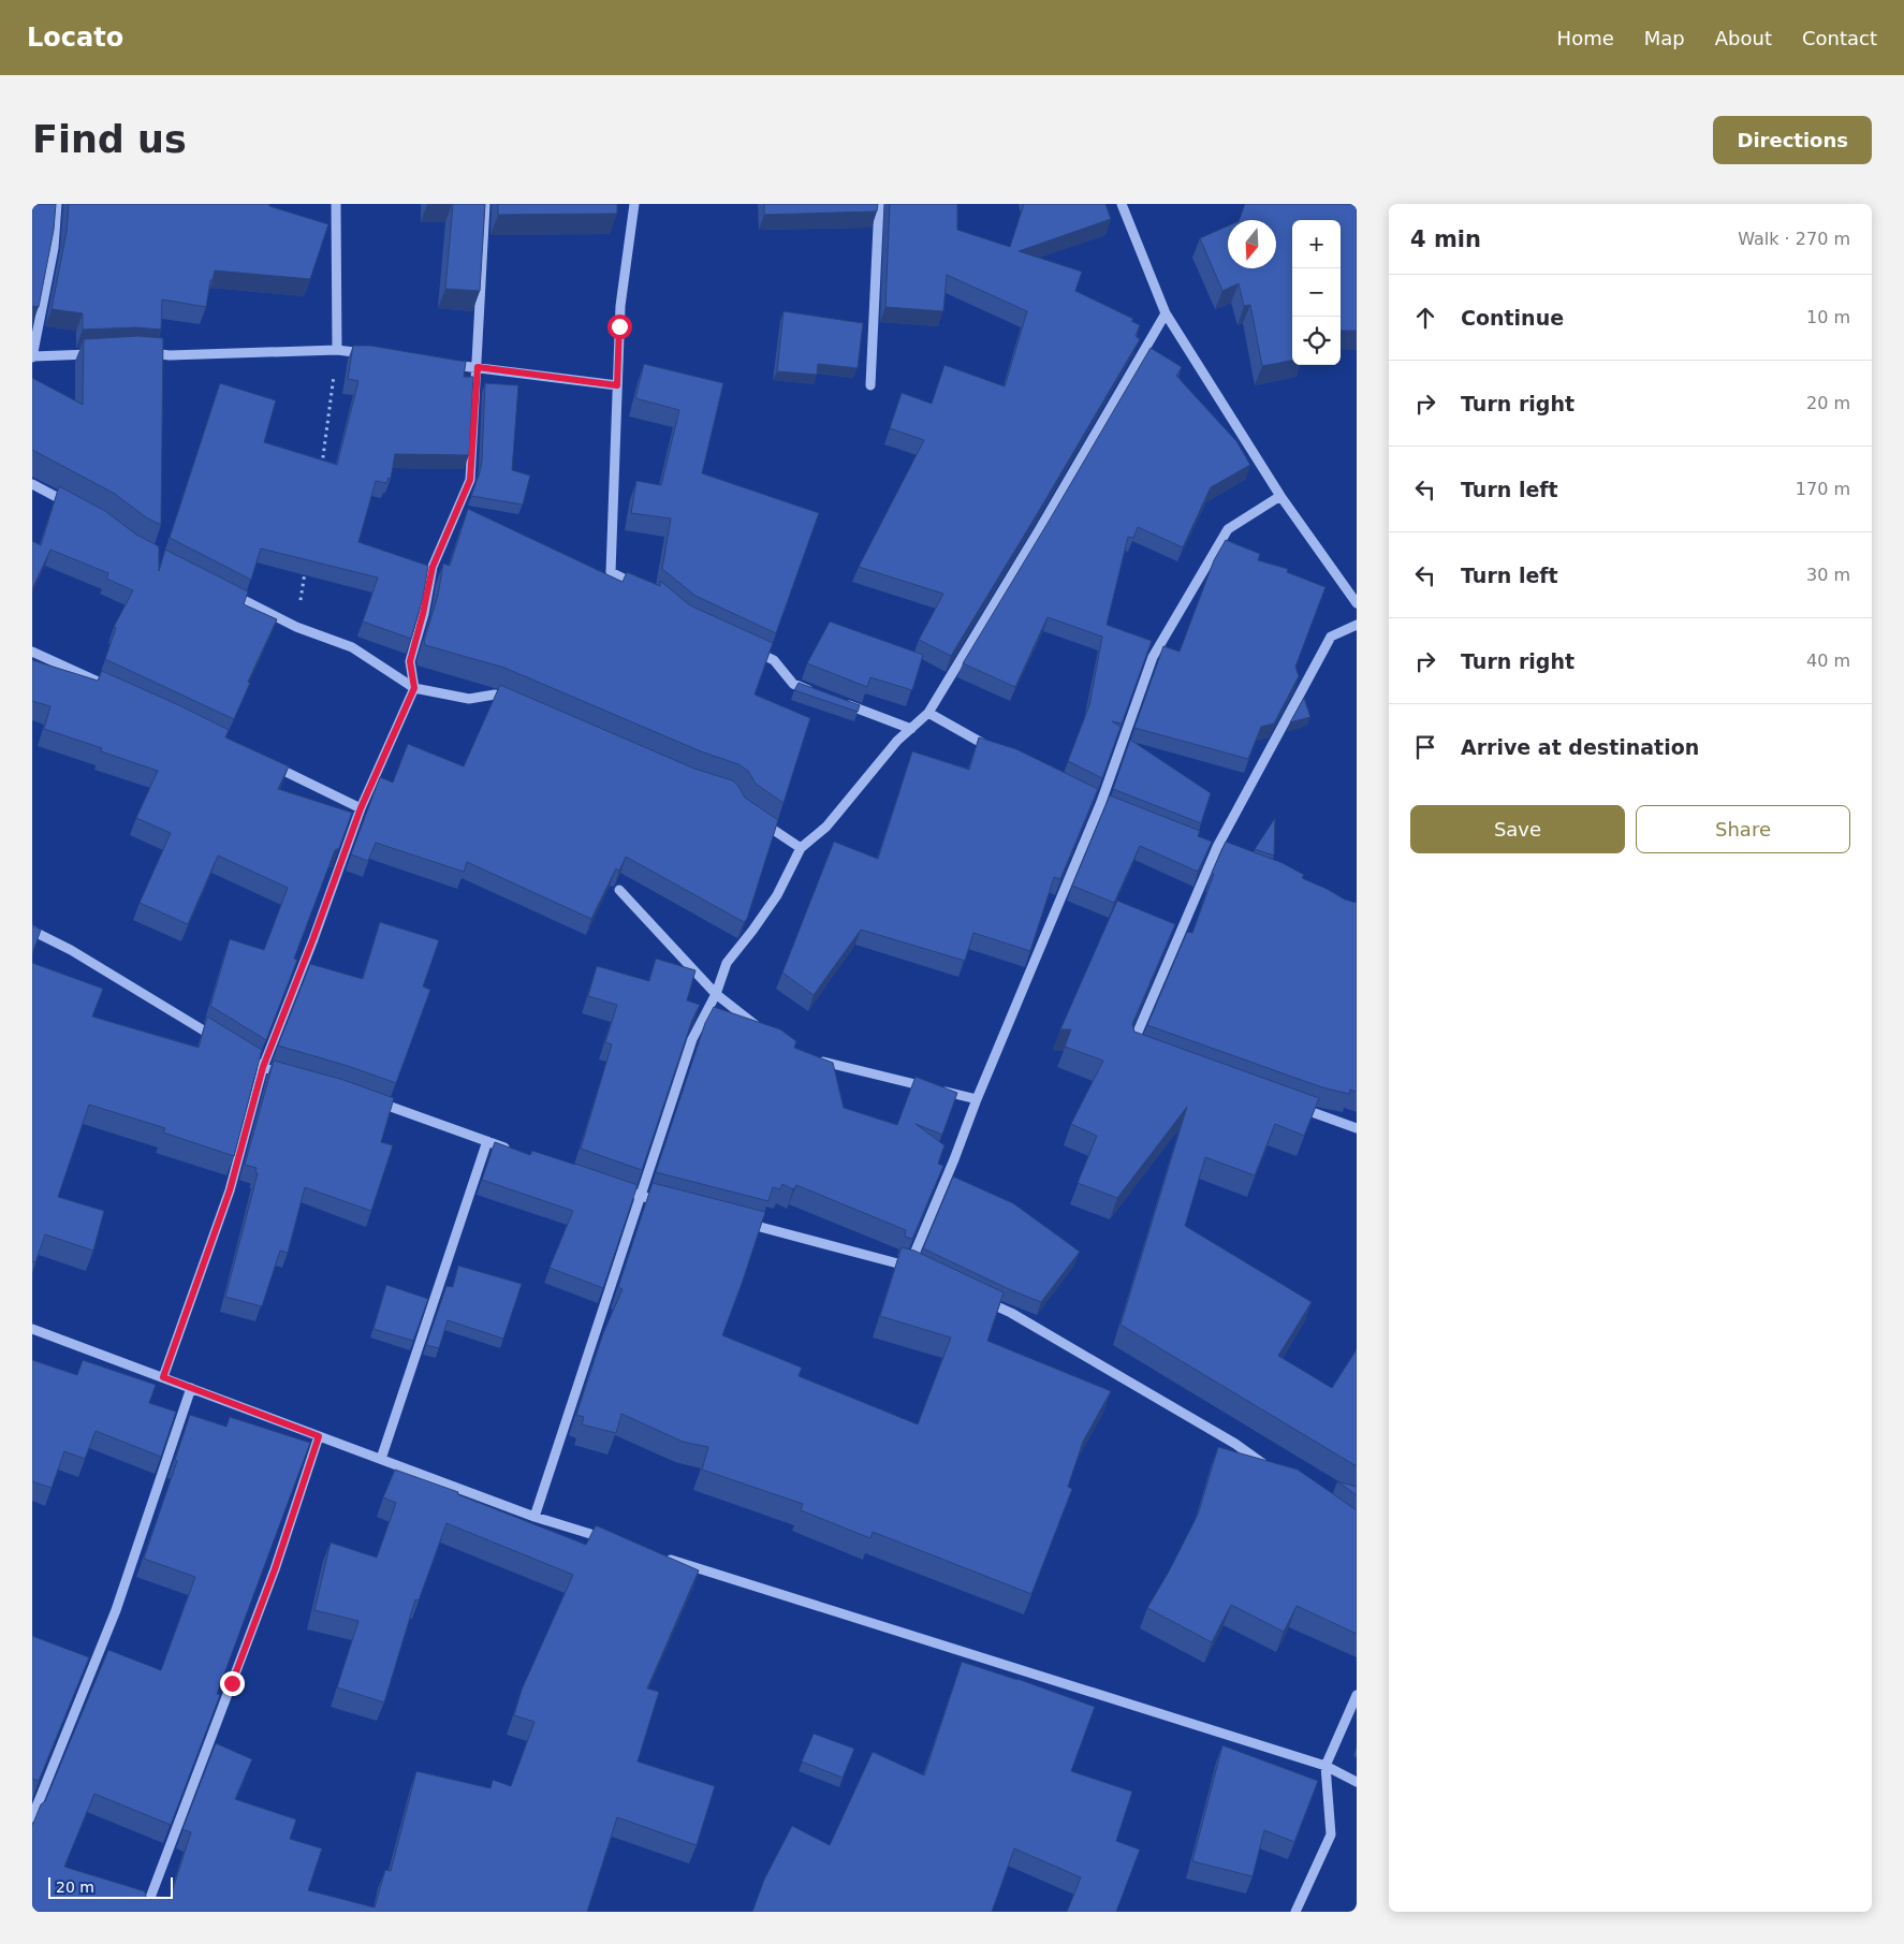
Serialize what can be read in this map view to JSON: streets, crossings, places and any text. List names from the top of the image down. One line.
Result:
{"scale_bar":"20 m","north":"bottom","page":{"header":"Locato","nav":["Home","Map","About","Contact"],"buttons":["Directions",["Save","Share"]],"title":"Find us","heading":["4 min","Walk · 270 m"],"map_buttons":["+","−"],"list":[["Continue","10 m"],["Turn right","20 m"],["Turn left","170 m"],["Turn left","30 m"],["Turn right","40 m"],"Arrive at destination"],"scale":"20 m"}}
